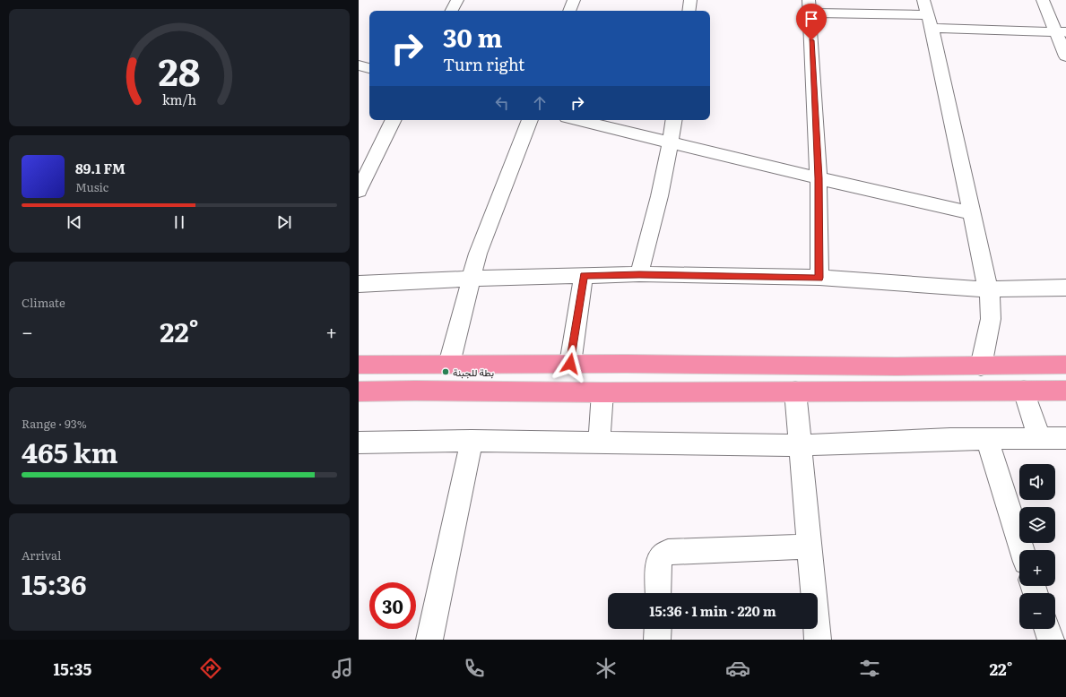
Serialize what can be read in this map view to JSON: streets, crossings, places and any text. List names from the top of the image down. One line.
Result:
{"places":["بطة للجبنة"],"page":{"turn":["30 m","Turn right"],"song":["89.1 FM","Music"],"tile":["Climate",["Range · 93%","465 km"],["Arrival","15:36"]],"heat":["−","22°","+"],"map_buttons":["+","−"],"limit":"30","trip":"15:36 · 1 min · 220 m","tabs":["15:35","22°"],"gauge":["28","km/h"]}}
